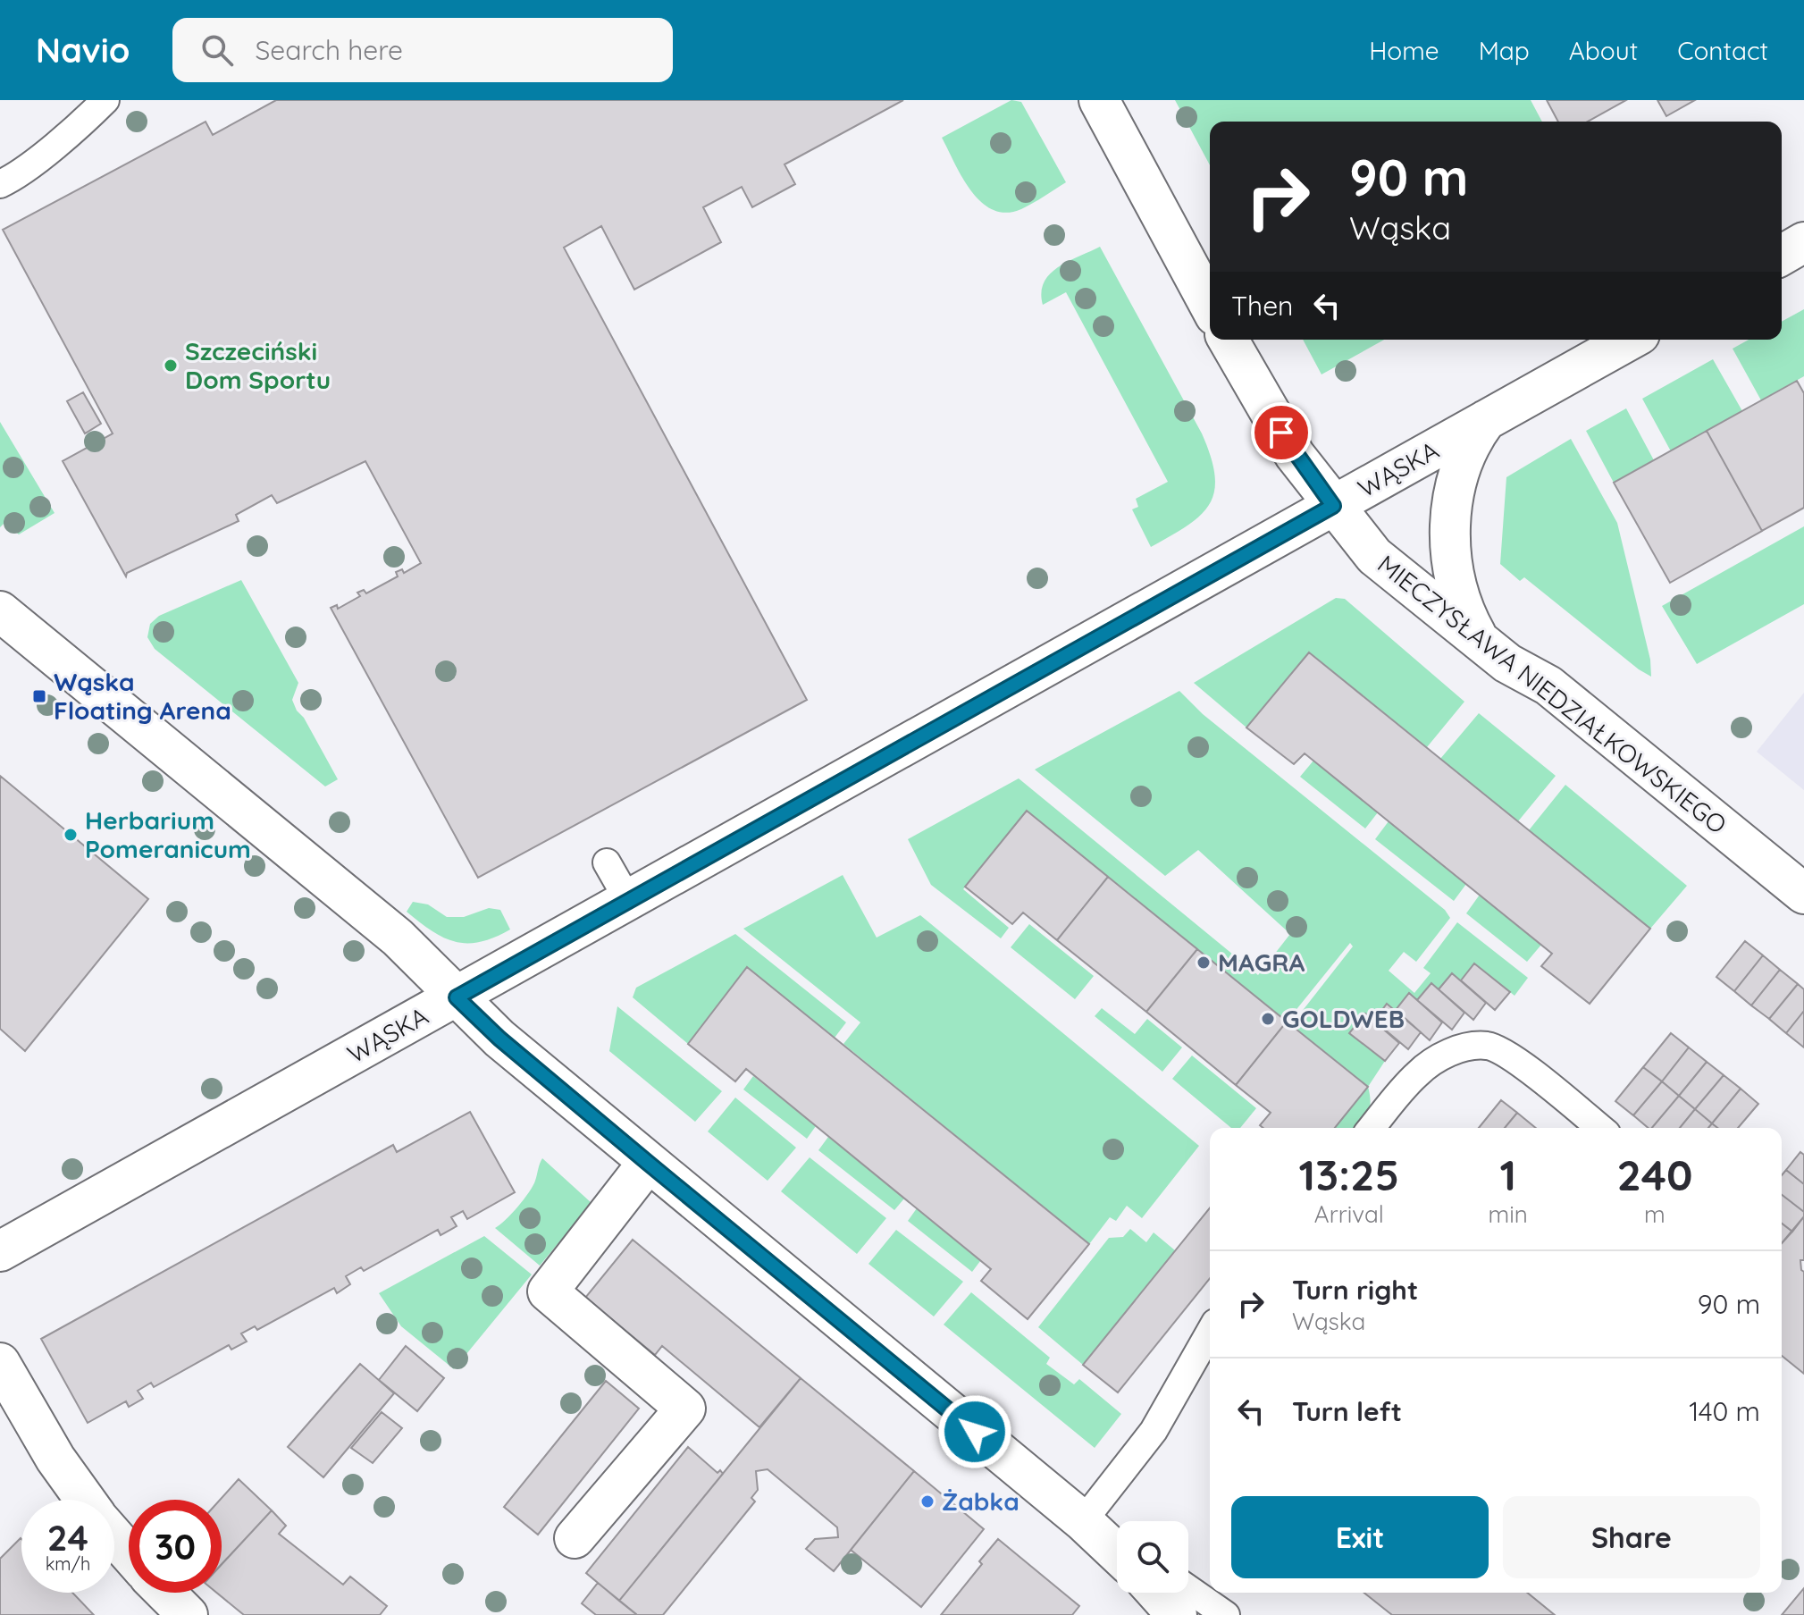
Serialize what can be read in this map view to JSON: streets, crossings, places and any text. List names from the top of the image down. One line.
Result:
{"streets":{"street":["WĄSKA","MIECZYSŁAWA NIEDZIAŁKOWSKIEGO"]},"crossings":[["WĄSKA","MIECZYSŁAWA NIEDZIAŁKOWSKIEGO"]],"places":{"other":["Szczeciński Dom Sportu","Herbarium Pomeranicum","MAGRA","GOLDWEB","Żabka"],"transit":["Wąska Floating Arena"]},"page":{"header":"Navio","search":"Search here","nav":["Home","Map","About","Contact"],"turn":["90 m","Wąska"],"then":"Then","eta":["13:25","Arrival","1","min","240","m"],"list":[{"name":"Turn right","note":"Wąska","value":"90 m"},{"name":"Turn left","value":"140 m"}],"buttons":["Exit","Share"],"speed":"24 km/h","limit":"30"}}
